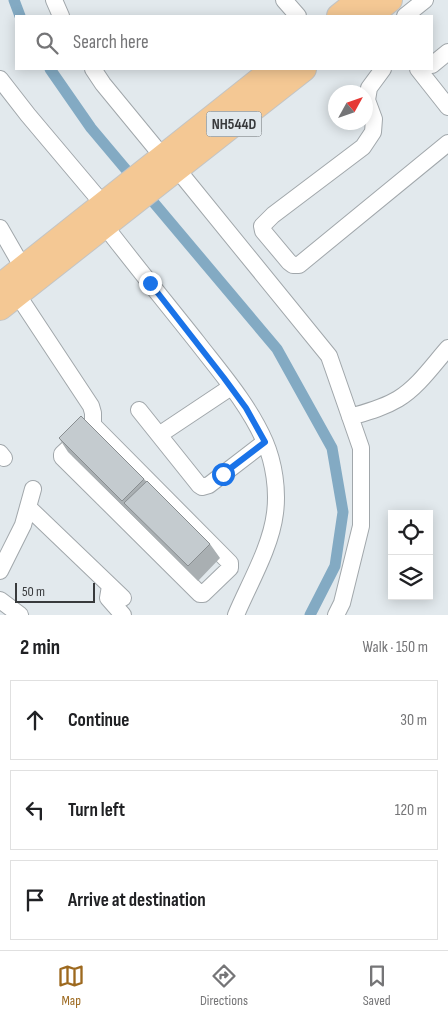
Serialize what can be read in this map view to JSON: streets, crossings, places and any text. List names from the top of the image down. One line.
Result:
{"streets":{"highway":["NH544D"]},"scale_bar":"50 m","north":"top right","page":{"search":"Search here","scale":"50 m","heading":["2 min","Walk · 150 m"],"list":[["Continue","30 m"],["Turn left","120 m"],"Arrive at destination"],"nav":["Map","Directions","Saved"]}}
